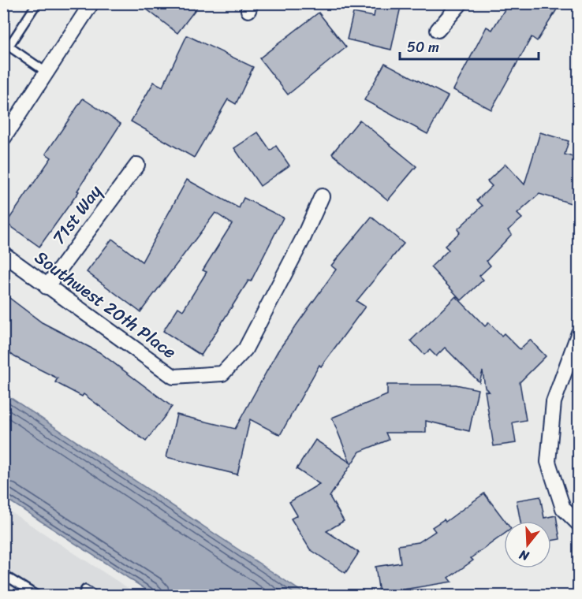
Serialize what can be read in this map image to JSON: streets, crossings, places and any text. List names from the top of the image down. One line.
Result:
{"streets":{"street":["71st Way","Southwest 20th Place"]},"crossings":[["71st Way","Southwest 20th Place"]],"scale_bar":"50 m","north":"bottom"}
